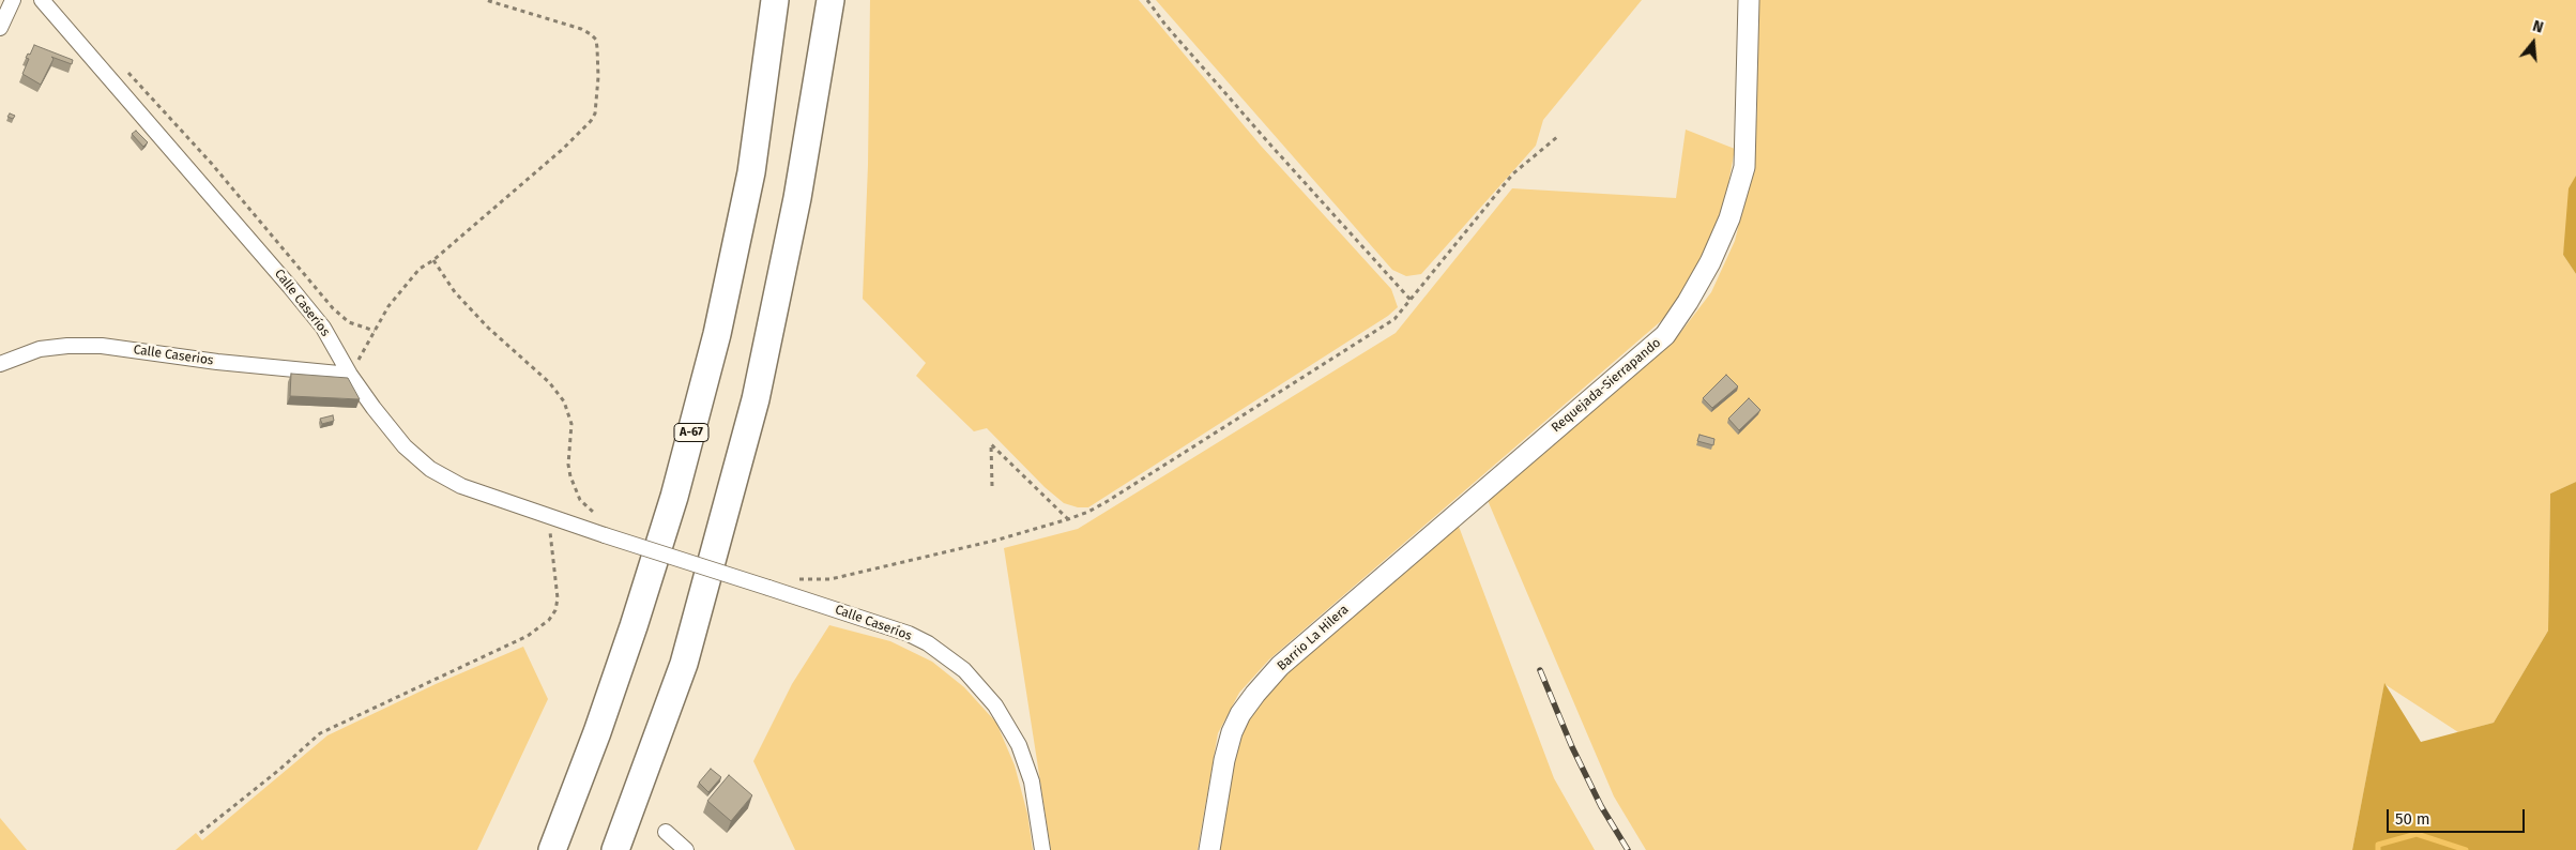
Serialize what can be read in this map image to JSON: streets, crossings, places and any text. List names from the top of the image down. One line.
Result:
{"streets":{"highway":["A-67"],"street":["Calle Caseríos","Calle Caserios","Requejada-Sierrapando","Barrio La Hilera"]},"crossings":[["Calle Caseríos","Calle Caserios"],["Requejada-Sierrapando","Barrio La Hilera"]],"scale_bar":"50 m","north":"top"}
